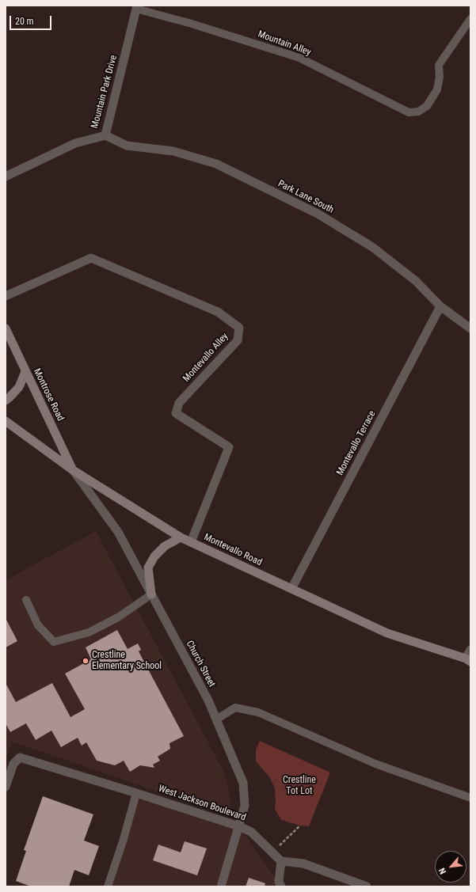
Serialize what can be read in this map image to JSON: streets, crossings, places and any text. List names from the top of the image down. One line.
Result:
{"streets":{"main road":["Montrose Road","Montevallo Road"],"street":["Mountain Park Drive","Park Lane South","Montevallo Alley","Montevallo Terrace","Church Street","West Jackson Boulevard"],"lane":["Mountain Alley"]},"crossings":[["Mountain Alley","Mountain Park Drive"],["Mountain Park Drive","Park Lane South"],["Park Lane South","Montevallo Terrace"],["Montevallo Alley","Montevallo Road"],["Montrose Road","Montevallo Road"],["Montrose Road","Church Street"],["Montevallo Terrace","Montevallo Road"],["Montevallo Road","Church Street"],["Church Street","West Jackson Boulevard"]],"parks":["Crestline Tot Lot"],"places":["Crestline Elementary School"],"scale_bar":"20 m","north":"bottom left"}
